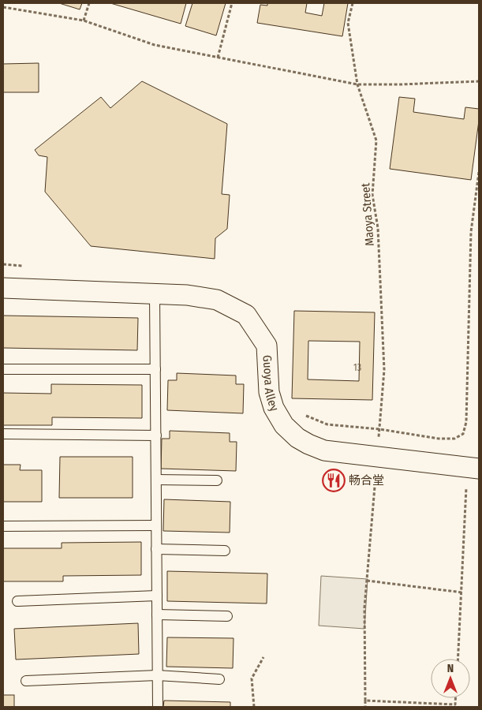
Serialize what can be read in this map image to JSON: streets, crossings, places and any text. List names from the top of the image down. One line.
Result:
{"streets":{"street":["Guoya Alley"],"path":["Maoya Street"]},"crossings":[["Maoya Street","Guoya Alley"]],"places":{"restaurant":["畅合堂"]},"house_numbers":["13"],"north":"top"}
